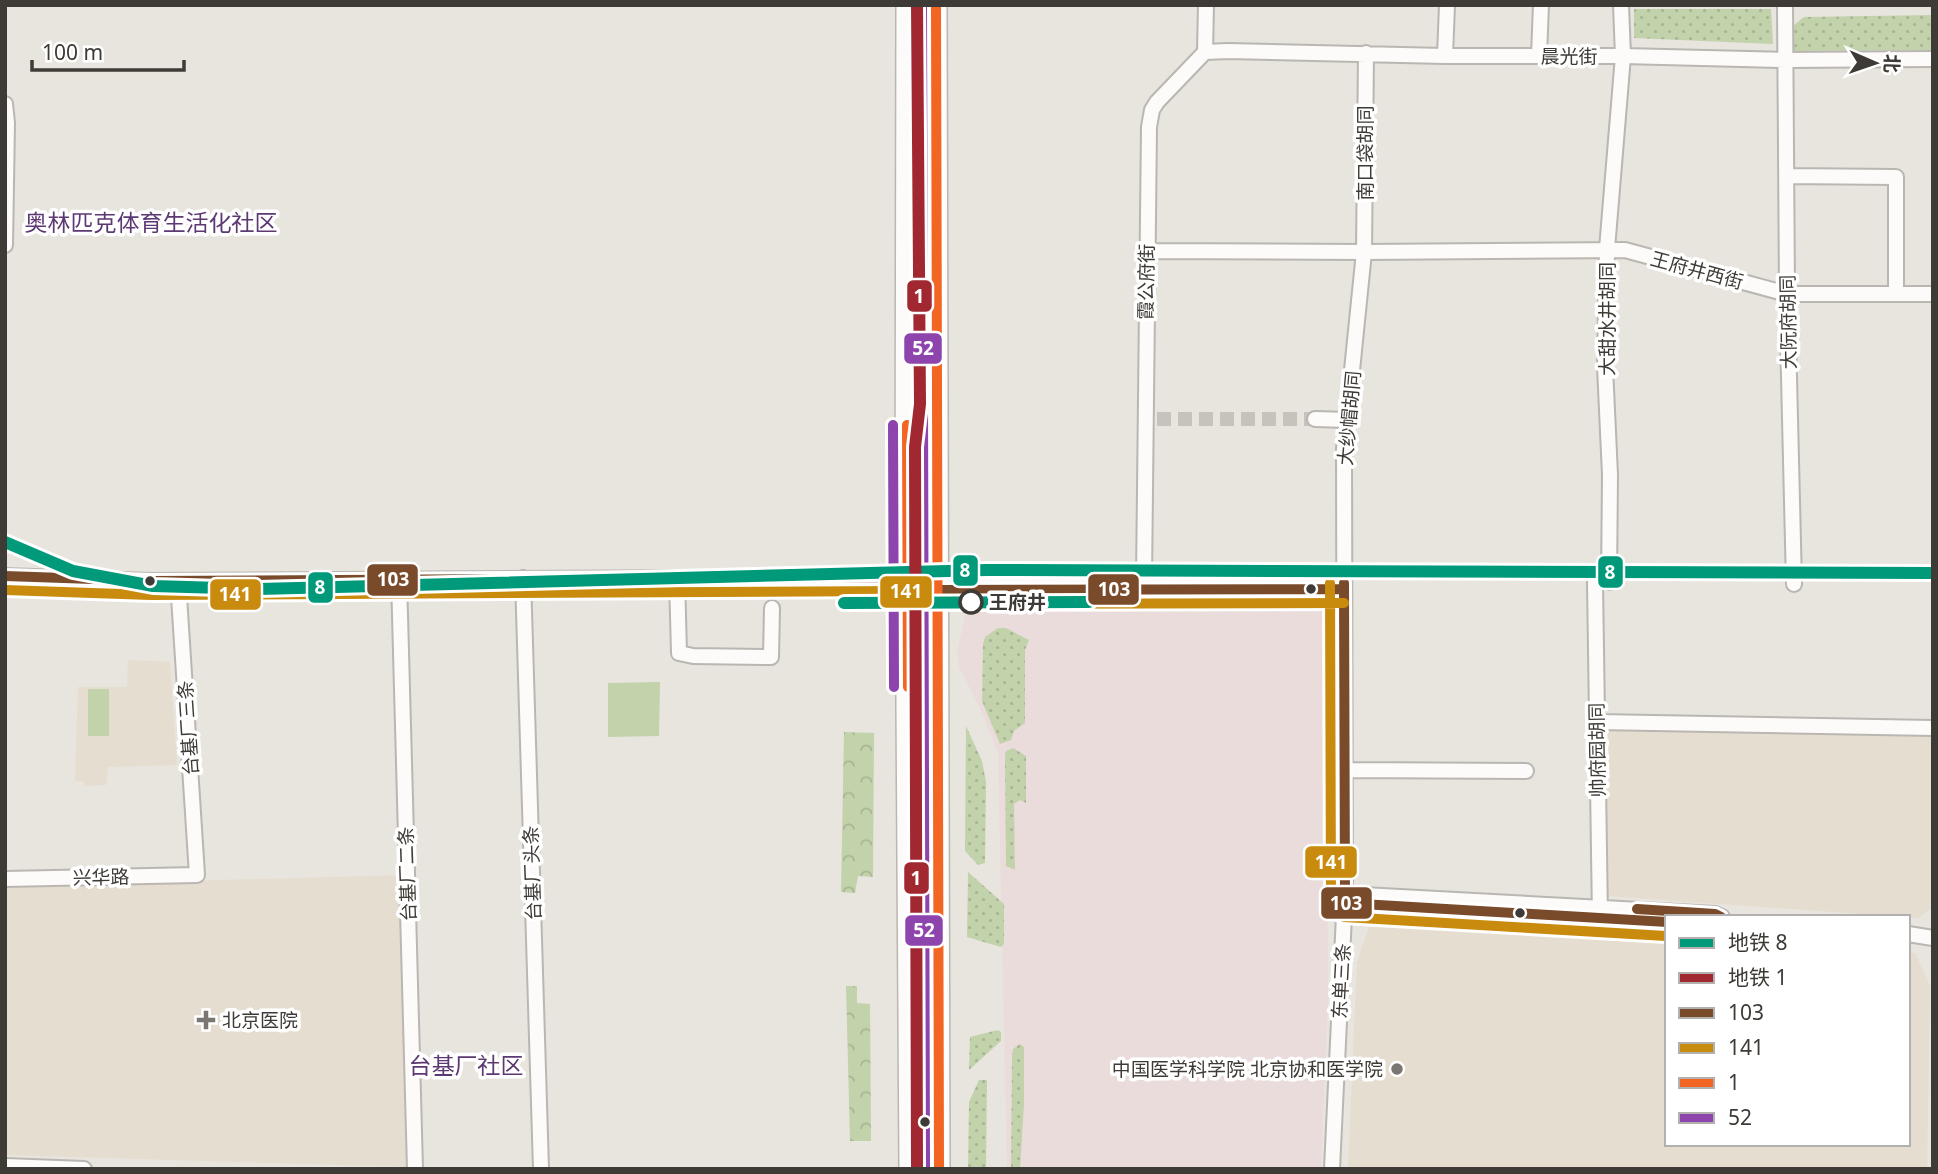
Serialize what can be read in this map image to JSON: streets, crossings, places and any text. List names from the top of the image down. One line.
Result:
{"streets":{"street":["晨光街","南口袋胡同","王府井西街","霞公府街","大甜水井胡同","大阮府胡同","大纱帽胡同","台基厂三条","帅府园胡同","台基厂头条","台基厂二条","兴华路","东单三条"]},"crossings":[["晨光街","南口袋胡同"],["晨光街","霞公府街"],["晨光街","大甜水井胡同"],["晨光街","大阮府胡同"],["南口袋胡同","王府井西街"],["南口袋胡同","大纱帽胡同"],["王府井西街","霞公府街"],["王府井西街","大甜水井胡同"],["王府井西街","大阮府胡同"],["王府井西街","大纱帽胡同"],["大甜水井胡同","帅府园胡同"],["大纱帽胡同","东单三条"],["台基厂三条","兴华路"]],"districts":["奥林匹克体育生活化社区","台基厂社区"],"places":{"other":["王府井","中国医学科学院 北京协和医学院"],"health":["北京医院"]},"lines":["metro line 1","transit line 1","transit line 52","metro line 8","transit line 103","transit line 141"],"legend":["地铁 8","地铁 1","103","141","1","52"],"scale_bar":"100 m","north":"right"}
